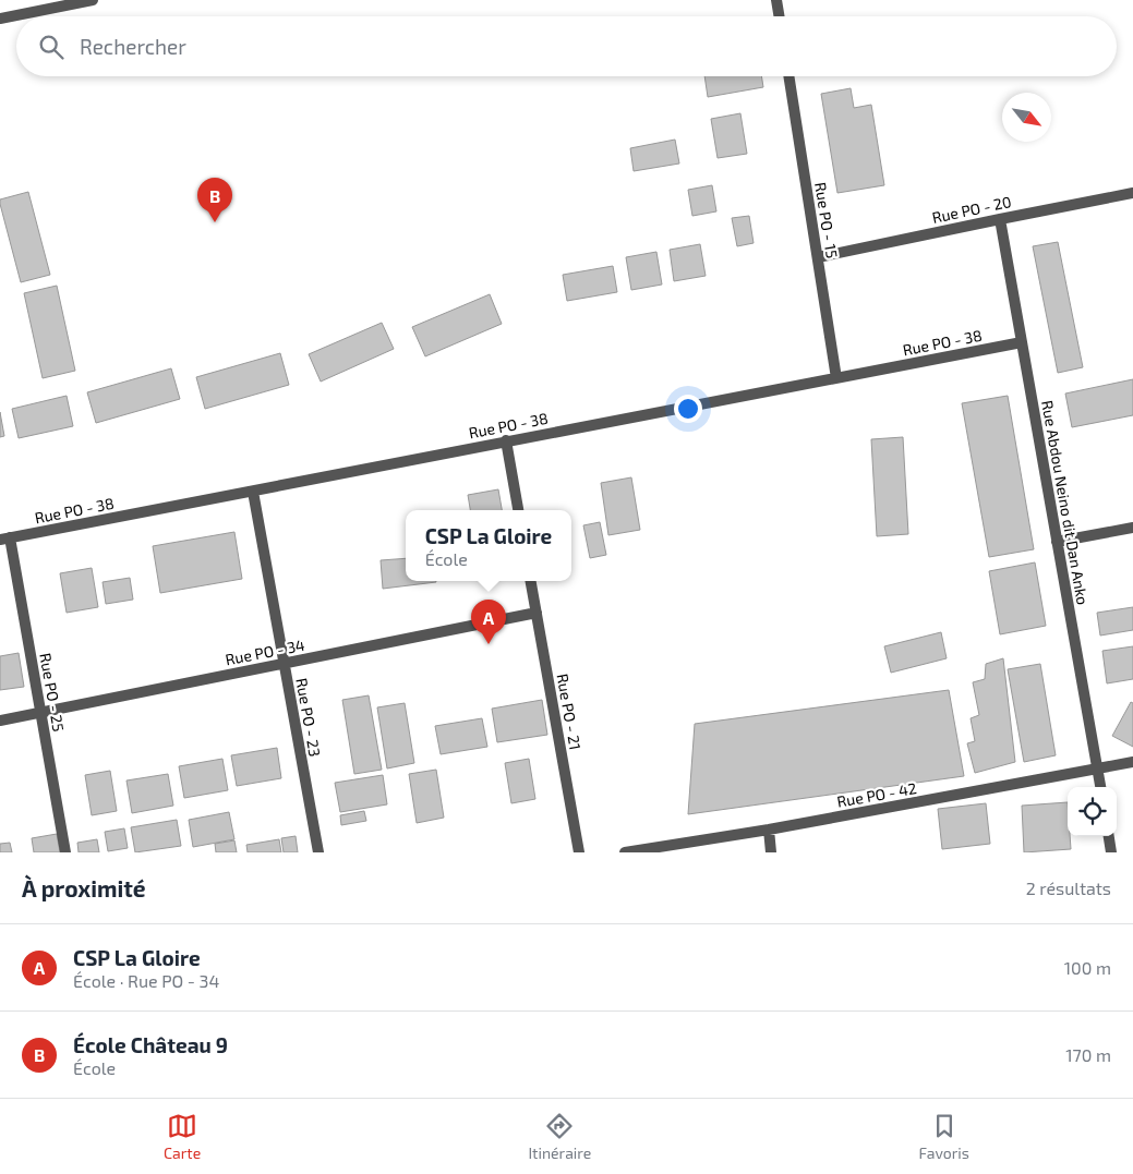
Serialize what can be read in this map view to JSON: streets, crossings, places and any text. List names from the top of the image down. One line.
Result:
{"streets":{"street":["Rue PO - 20","Rue PO - 15","Rue PO - 38","Rue Abdou Neino dit Dan Anko","Rue PO - 34","Rue PO - 25","Rue PO - 21","Rue PO - 23","Rue PO - 42"]},"crossings":[["Rue PO - 20","Rue PO - 15"],["Rue PO - 20","Rue Abdou Neino dit Dan Anko"],["Rue PO - 15","Rue PO - 38"],["Rue PO - 38","Rue Abdou Neino dit Dan Anko"],["Rue PO - 38","Rue PO - 25"],["Rue PO - 38","Rue PO - 23"],["Rue Abdou Neino dit Dan Anko","Rue PO - 42"],["Rue PO - 34","Rue PO - 25"],["Rue PO - 34","Rue PO - 21"],["Rue PO - 34","Rue PO - 23"]],"north":"bottom right","page":{"search":"Rechercher","pins":["B","A"],"popup":["CSP La Gloire","École"],"heading":["À proximité","2 résultats"],"list":[{"mark":"A","name":"CSP La Gloire","note":"École · Rue PO - 34","value":"100 m"},{"mark":"B","name":"École Château 9","note":"École","value":"170 m"}],"nav":["Carte","Itinéraire","Favoris"]}}
